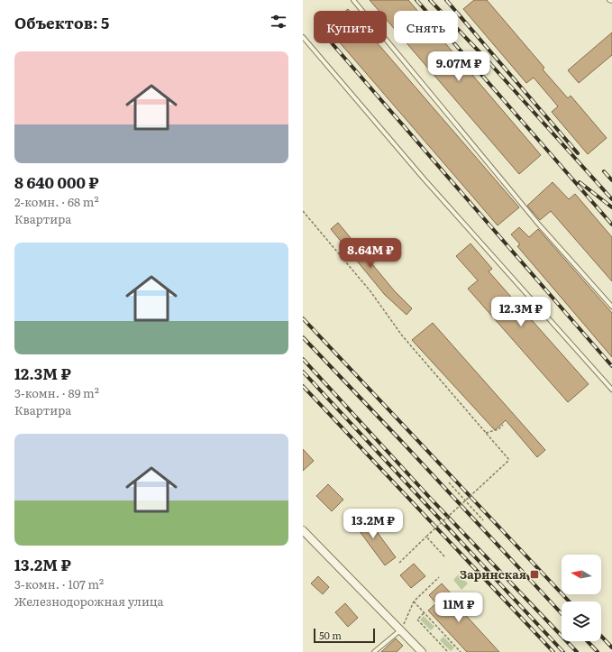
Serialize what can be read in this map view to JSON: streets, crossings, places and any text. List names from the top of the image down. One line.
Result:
{"places":{"transit":["Заринская"]},"scale_bar":"50 m","north":"left","page":{"heading":"Объектов: 5","chip":["Купить","Снять"],"list":[{"name":"8 640 000 ₽","note":"2-комн. · 68 m² · Квартира"},{"name":"12.3M ₽","note":"3-комн. · 89 m² · Квартира"},{"name":"13.2M ₽","note":"3-комн. · 107 m² · Железнодорожная улица"}],"price":["9.07M ₽","8.64M ₽","12.3M ₽","13.2M ₽","11M ₽"],"scale":"50 m"}}
